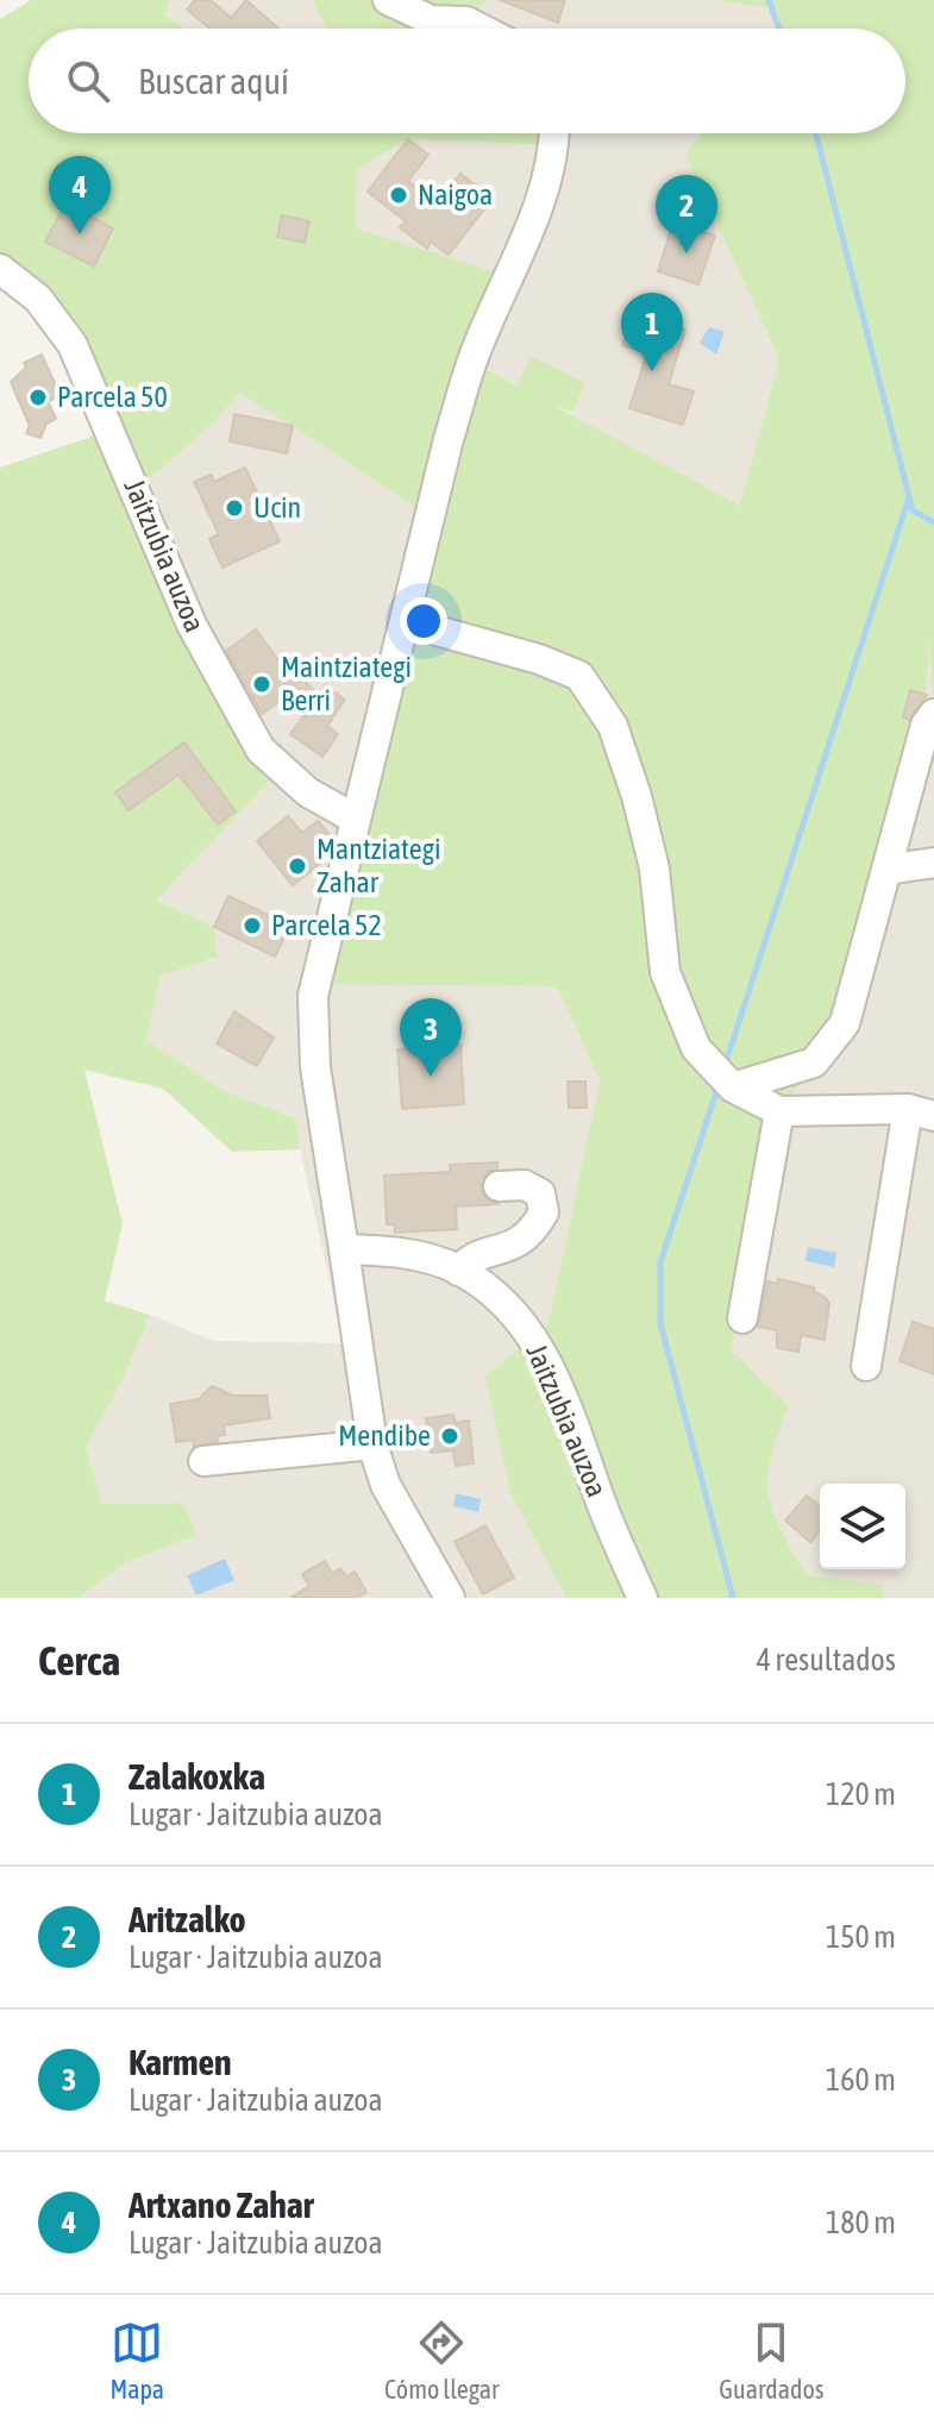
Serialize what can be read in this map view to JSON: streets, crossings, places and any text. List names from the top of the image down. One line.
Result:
{"streets":{"street":["Jaitzubia auzoa"]},"places":["Naigoa","Parcela 50","Ucin","Maintziategi Berri","Mantziategi Zahar","Parcela 52","Mendibe"],"page":{"search":"Buscar aquí","pins":["4","2","1","3"],"heading":["Cerca","4 resultados"],"list":[{"mark":"1","name":"Zalakoxka","note":"Lugar · Jaitzubia auzoa","value":"120 m"},{"mark":"2","name":"Aritzalko","note":"Lugar · Jaitzubia auzoa","value":"150 m"},{"mark":"3","name":"Karmen","note":"Lugar · Jaitzubia auzoa","value":"160 m"},{"mark":"4","name":"Artxano Zahar","note":"Lugar · Jaitzubia auzoa","value":"180 m"}],"nav":["Mapa","Cómo llegar","Guardados"]}}
